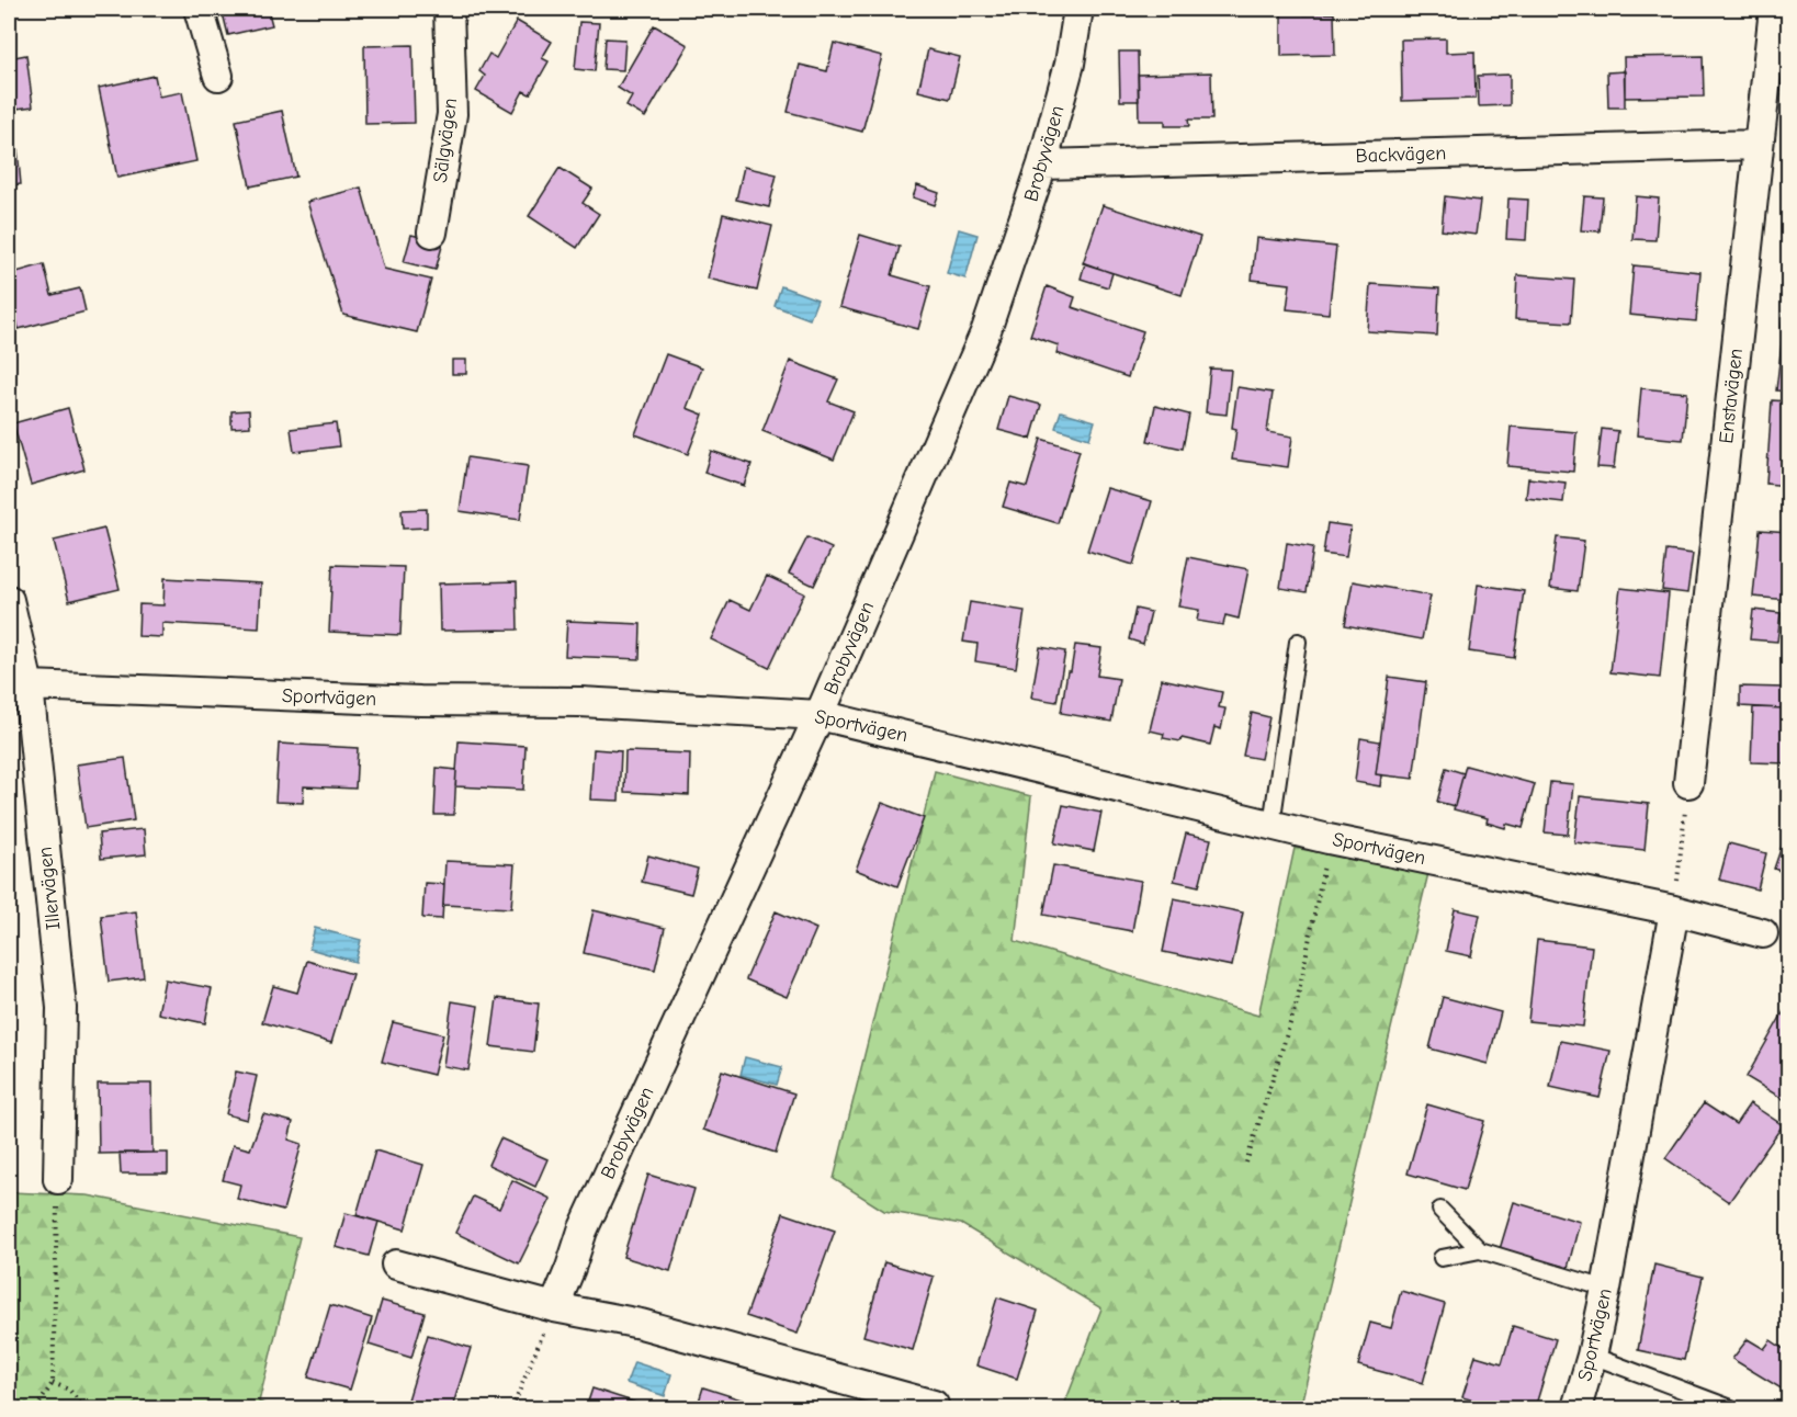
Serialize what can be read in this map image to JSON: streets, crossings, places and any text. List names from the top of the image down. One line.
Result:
{"streets":{"street":["Sälgvägen","Brobyvägen","Backvägen","Enstavägen","Sportvägen","Illervägen"]},"crossings":[["Brobyvägen","Backvägen"],["Brobyvägen","Sportvägen"],["Backvägen","Enstavägen"],["Sportvägen","Illervägen"]]}
